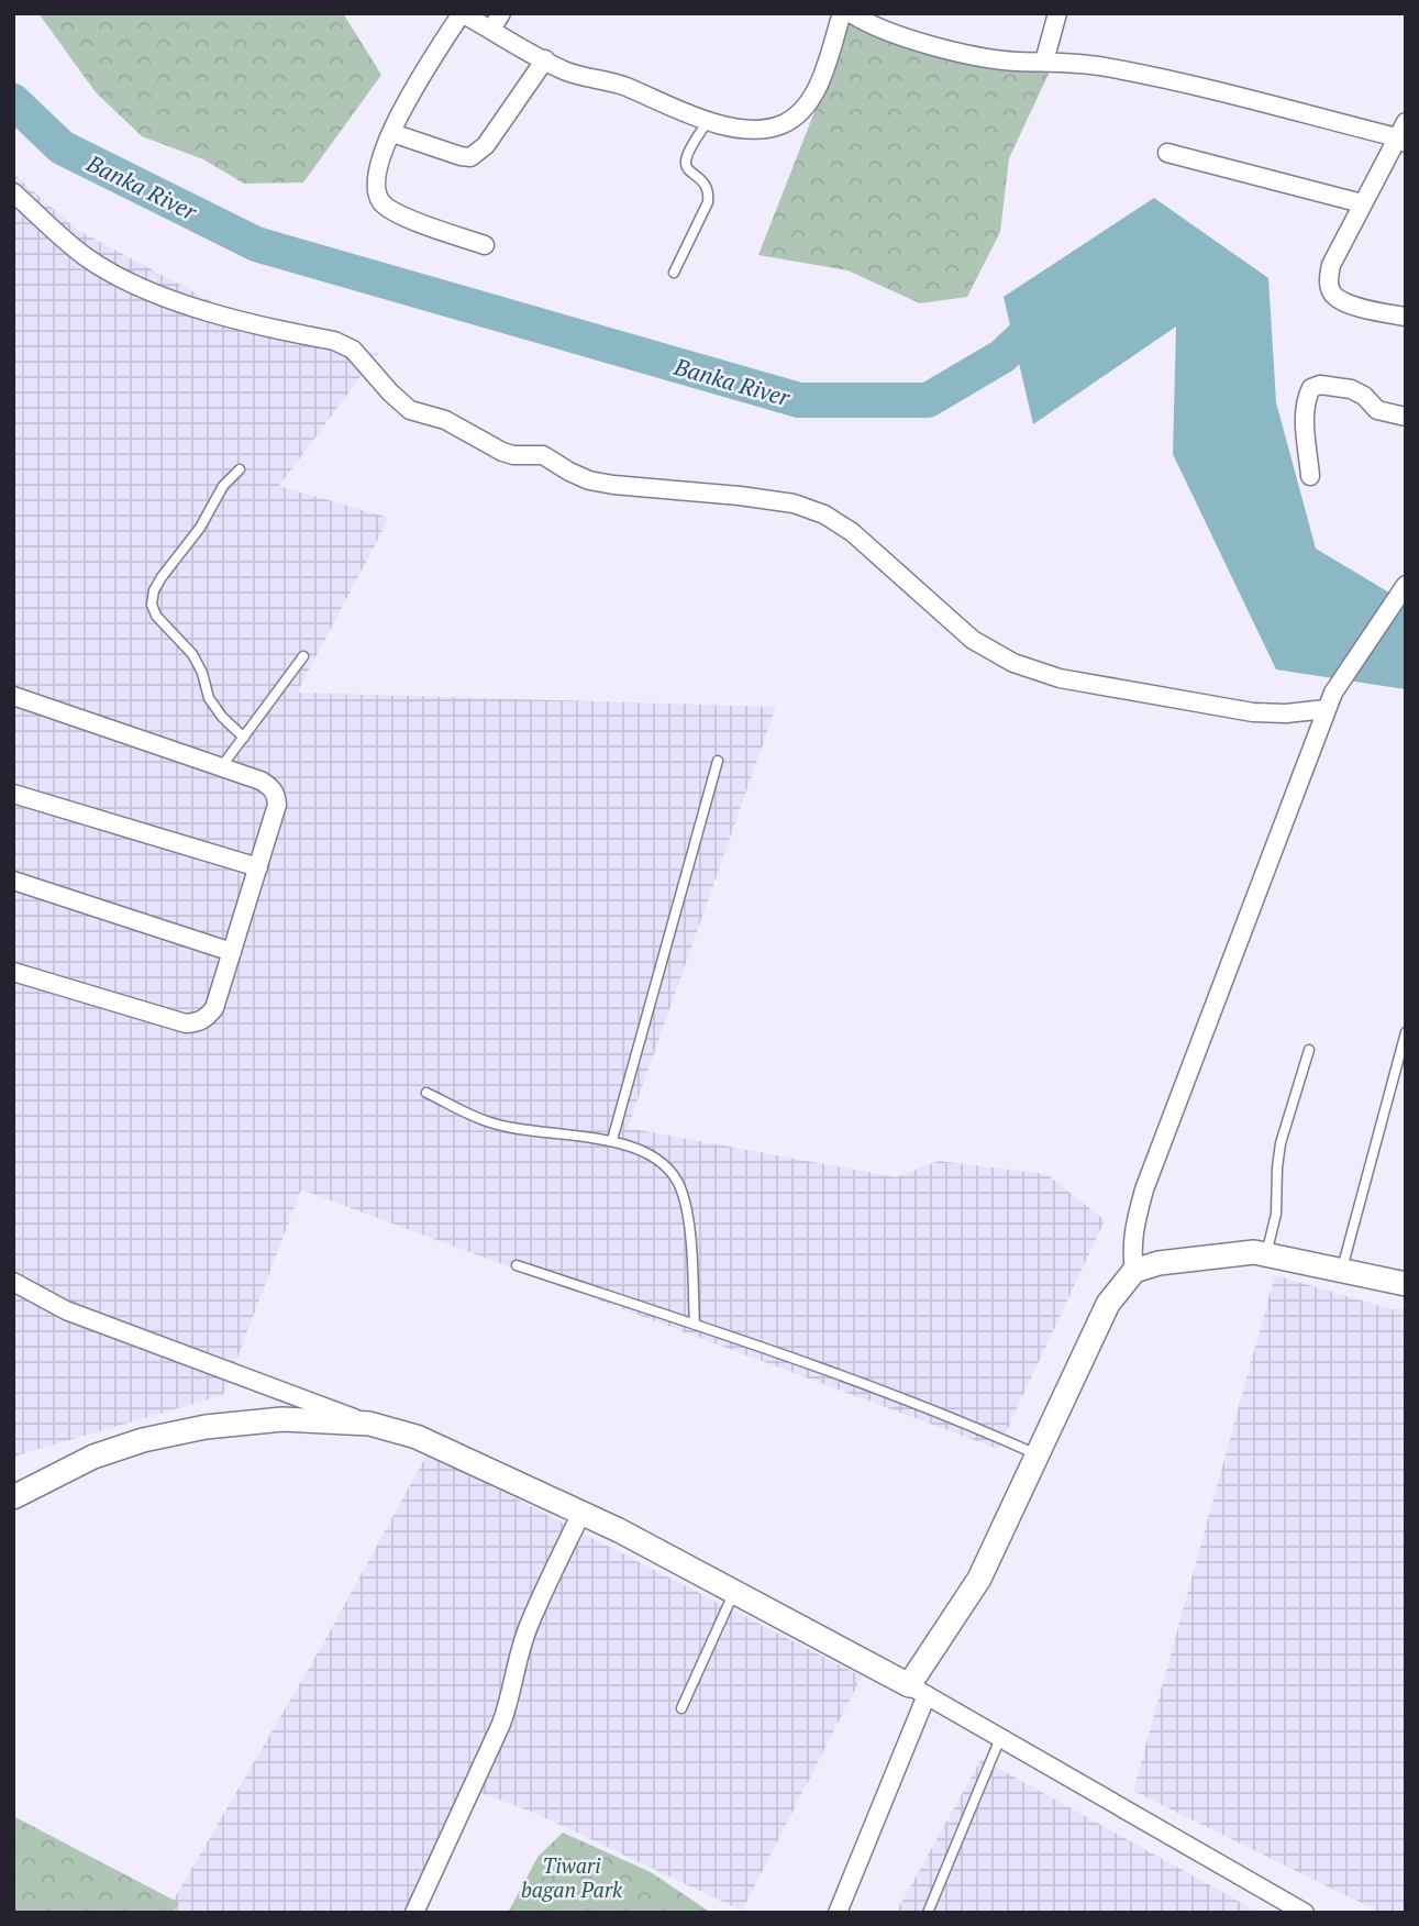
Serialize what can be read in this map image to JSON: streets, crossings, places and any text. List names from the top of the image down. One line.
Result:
{"water":["Banka River"],"parks":["Tiwari bagan Park"]}
